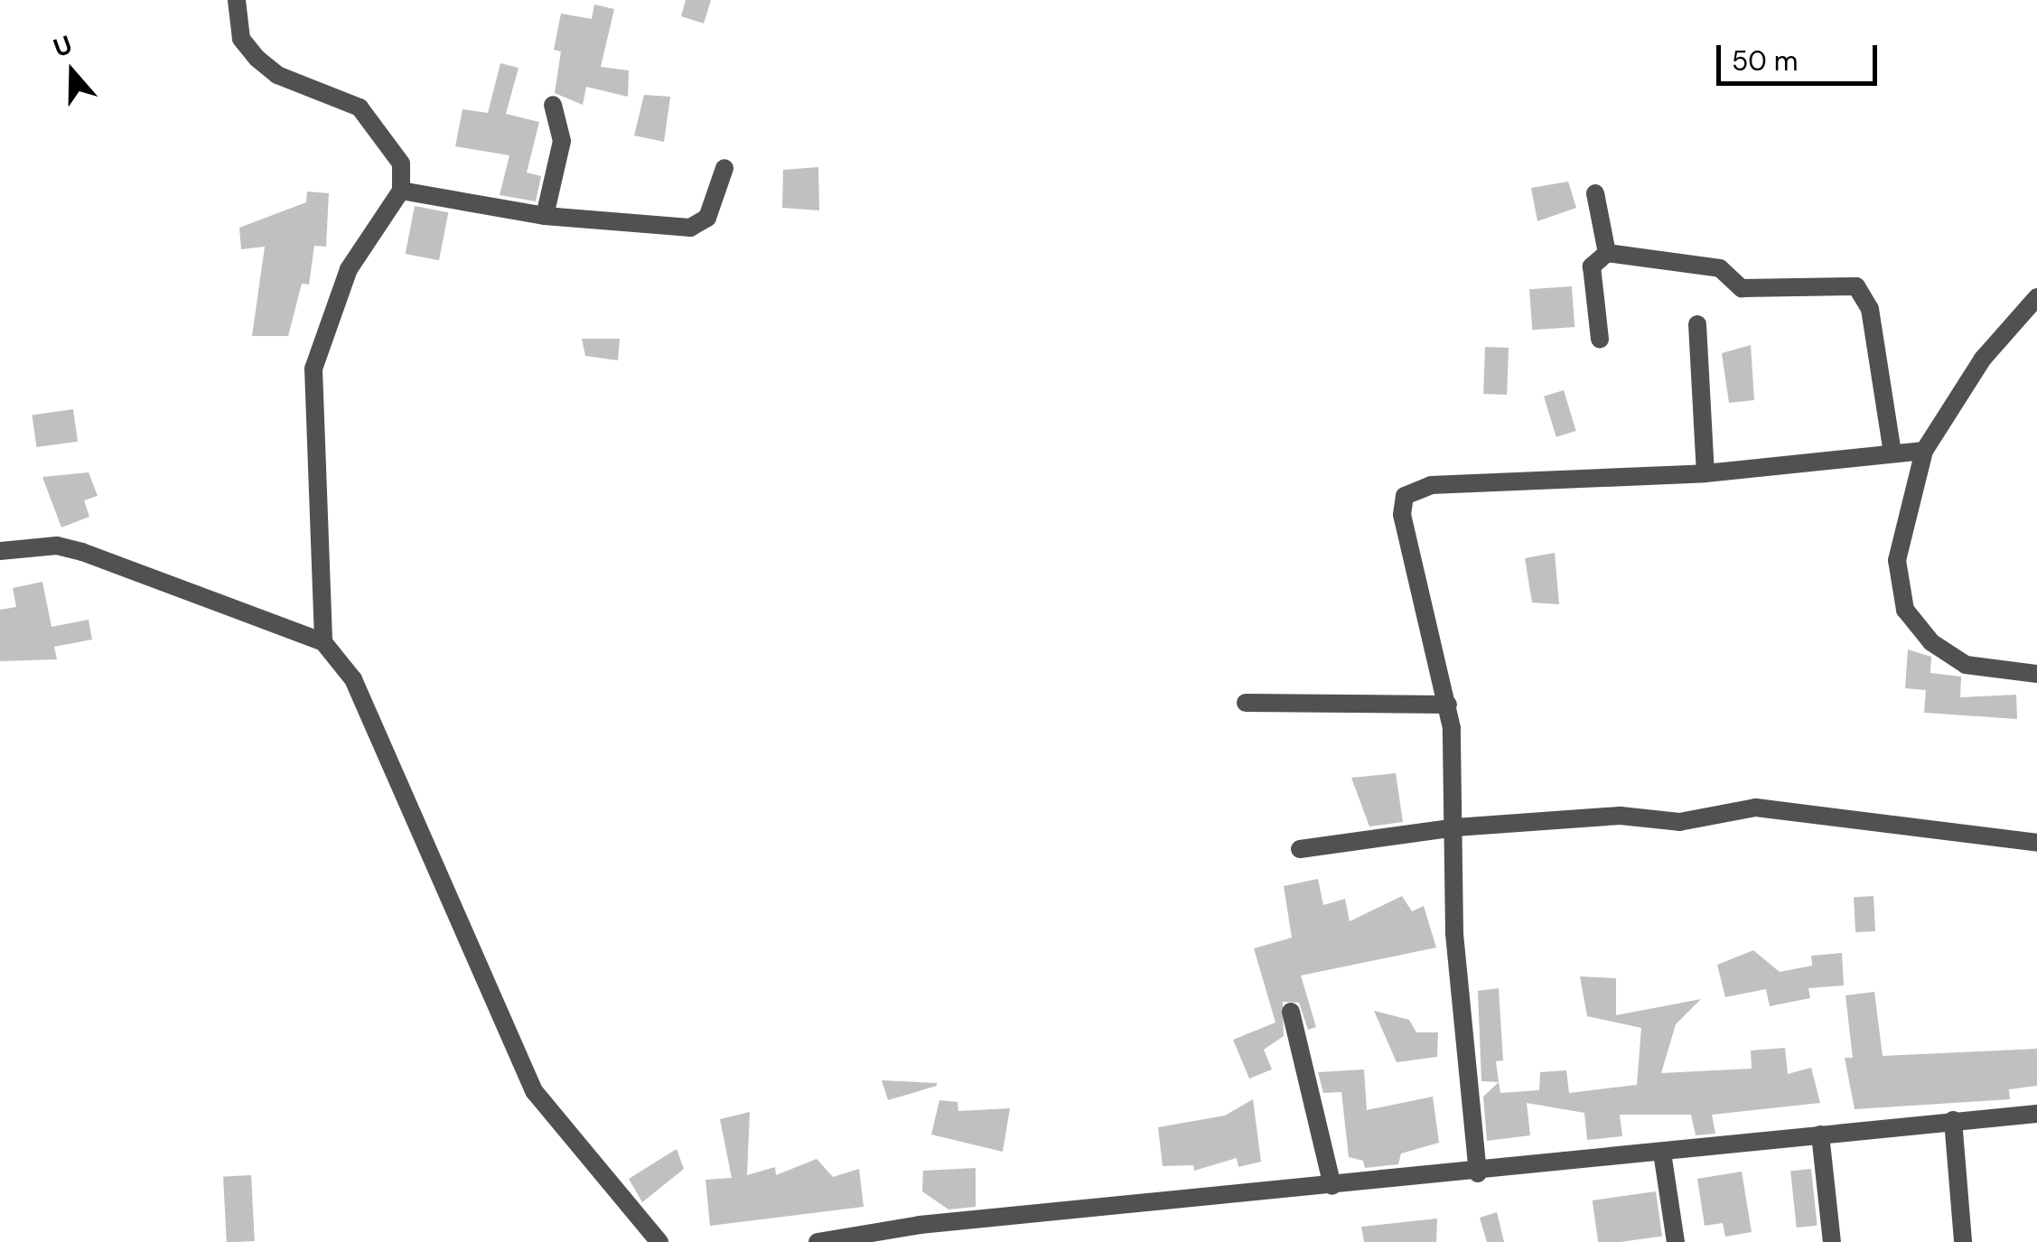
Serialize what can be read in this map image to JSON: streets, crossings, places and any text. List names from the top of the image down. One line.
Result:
{"scale_bar":"50 m","north":"top"}
